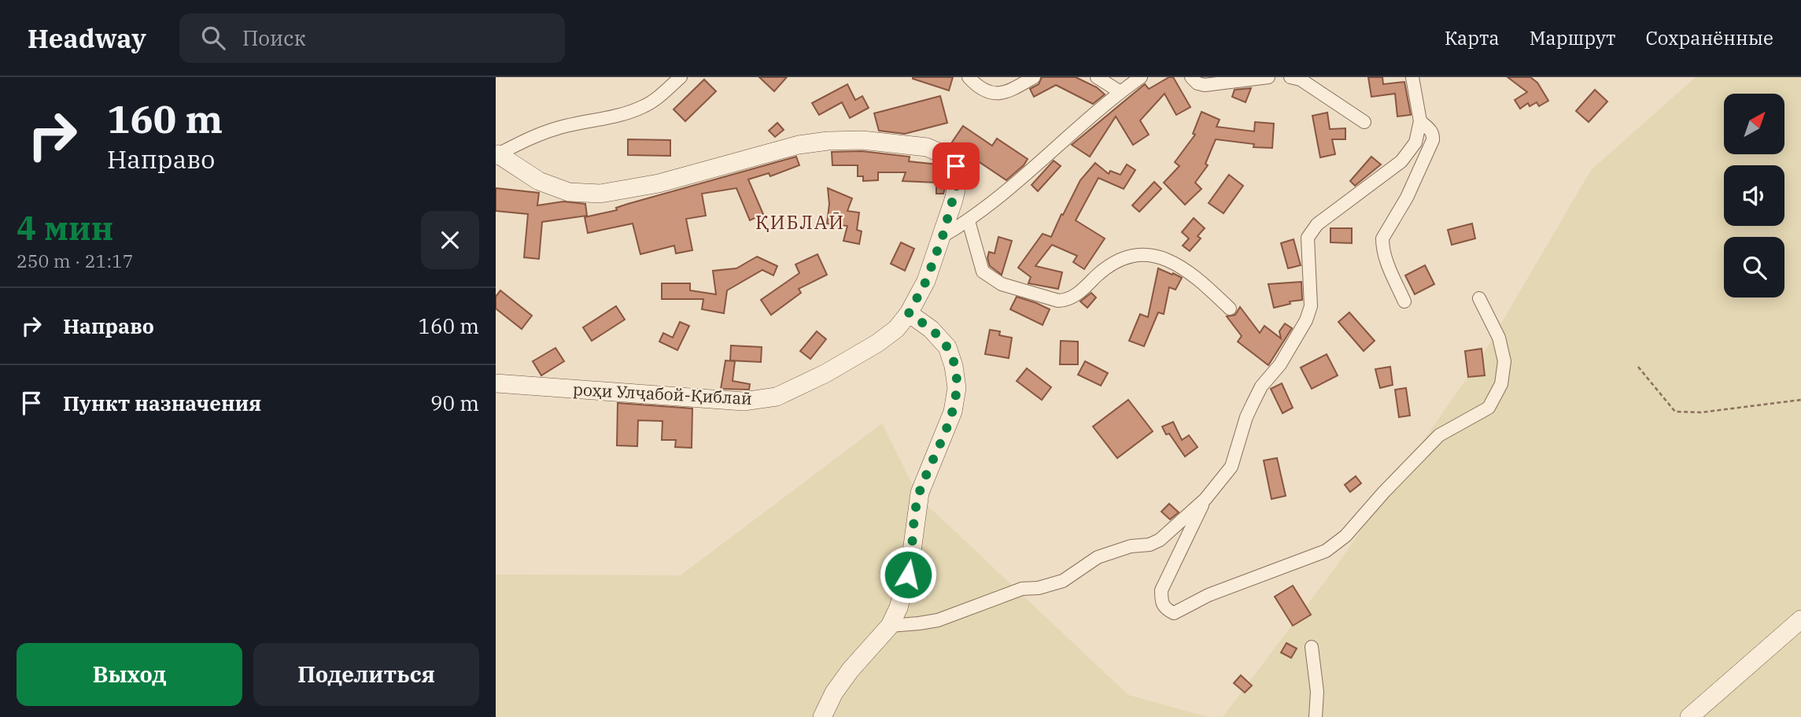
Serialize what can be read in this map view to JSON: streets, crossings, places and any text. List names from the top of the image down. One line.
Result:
{"streets":{"street":["роҳи Улҷабой-Қиблаӣ"]},"districts":["ҚИБЛАӢ"],"north":"top right","page":{"header":"Headway","search":"Поиск","nav":["Карта","Маршрут","Сохранённые"],"turn":["160 m","Направо"],"heading":["4 мин","250 m · 21:17"],"list":[{"name":"Направо","value":"160 m"},{"name":"Пункт назначения","value":"90 m"}],"buttons":["Выход","Поделиться"]}}
